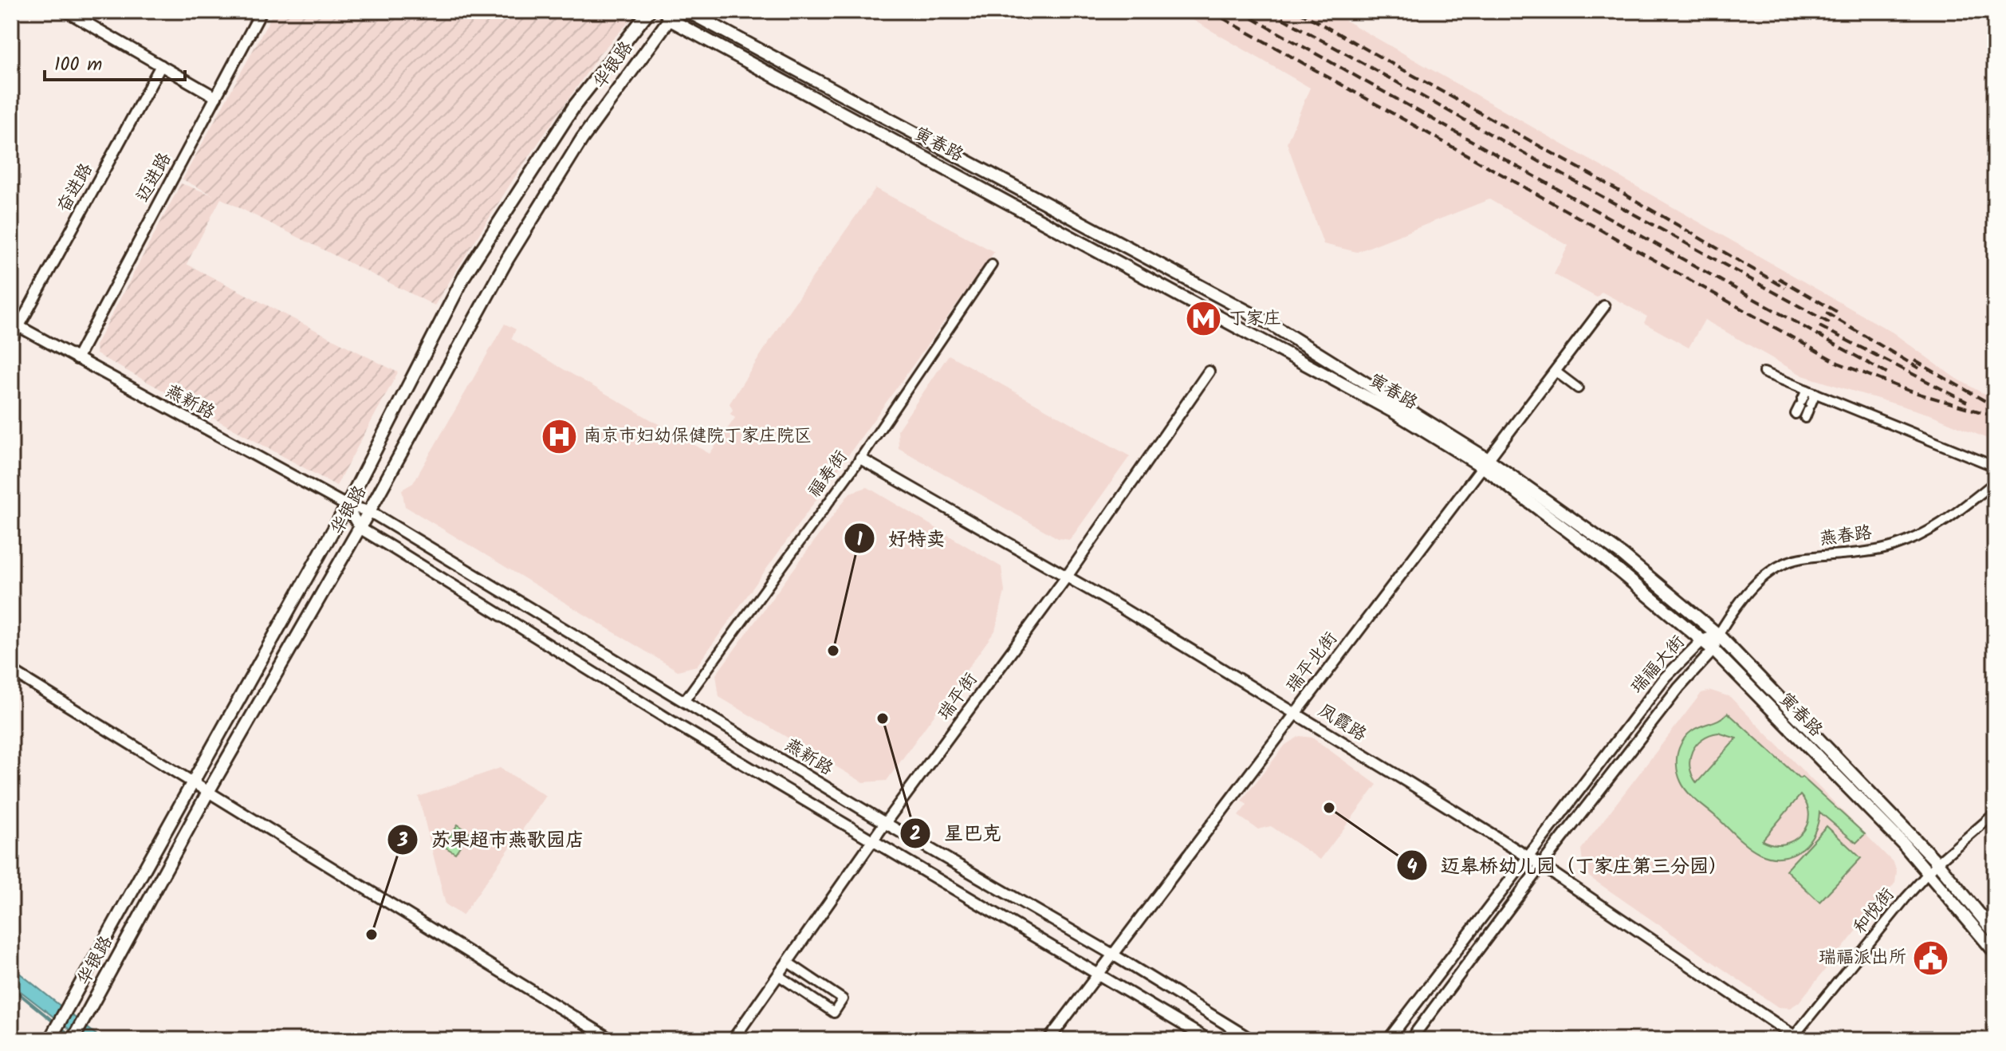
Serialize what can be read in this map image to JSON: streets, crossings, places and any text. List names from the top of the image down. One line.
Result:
{"streets":{"main road":["华银路","寅春路"],"street":["迈进路","奋进路","燕新路","福寿街","燕春路","瑞平北街","瑞福大街","瑞平街","凤霞路","和悦街"]},"crossings":[["华银路","寅春路"],["华银路","燕新路"],["寅春路","燕春路"],["寅春路","瑞平北街"],["寅春路","瑞福大街"],["寅春路","和悦街"],["迈进路","燕新路"],["奋进路","燕新路"],["燕新路","福寿街"],["燕新路","瑞平北街"],["燕新路","瑞平街"],["福寿街","凤霞路"],["燕春路","瑞福大街"],["瑞平北街","凤霞路"],["瑞福大街","凤霞路"],["瑞平街","凤霞路"],["凤霞路","和悦街"]],"places":{"metro station":["丁家庄"],"hospital":["南京市妇幼保健院丁家庄院区"],"other":["好特卖","星巴克","迈皋桥幼儿园（丁家庄第三分园）","苏果超市燕歌园店"],"public building":["瑞福派出所"]},"scale_bar":"100 m"}
